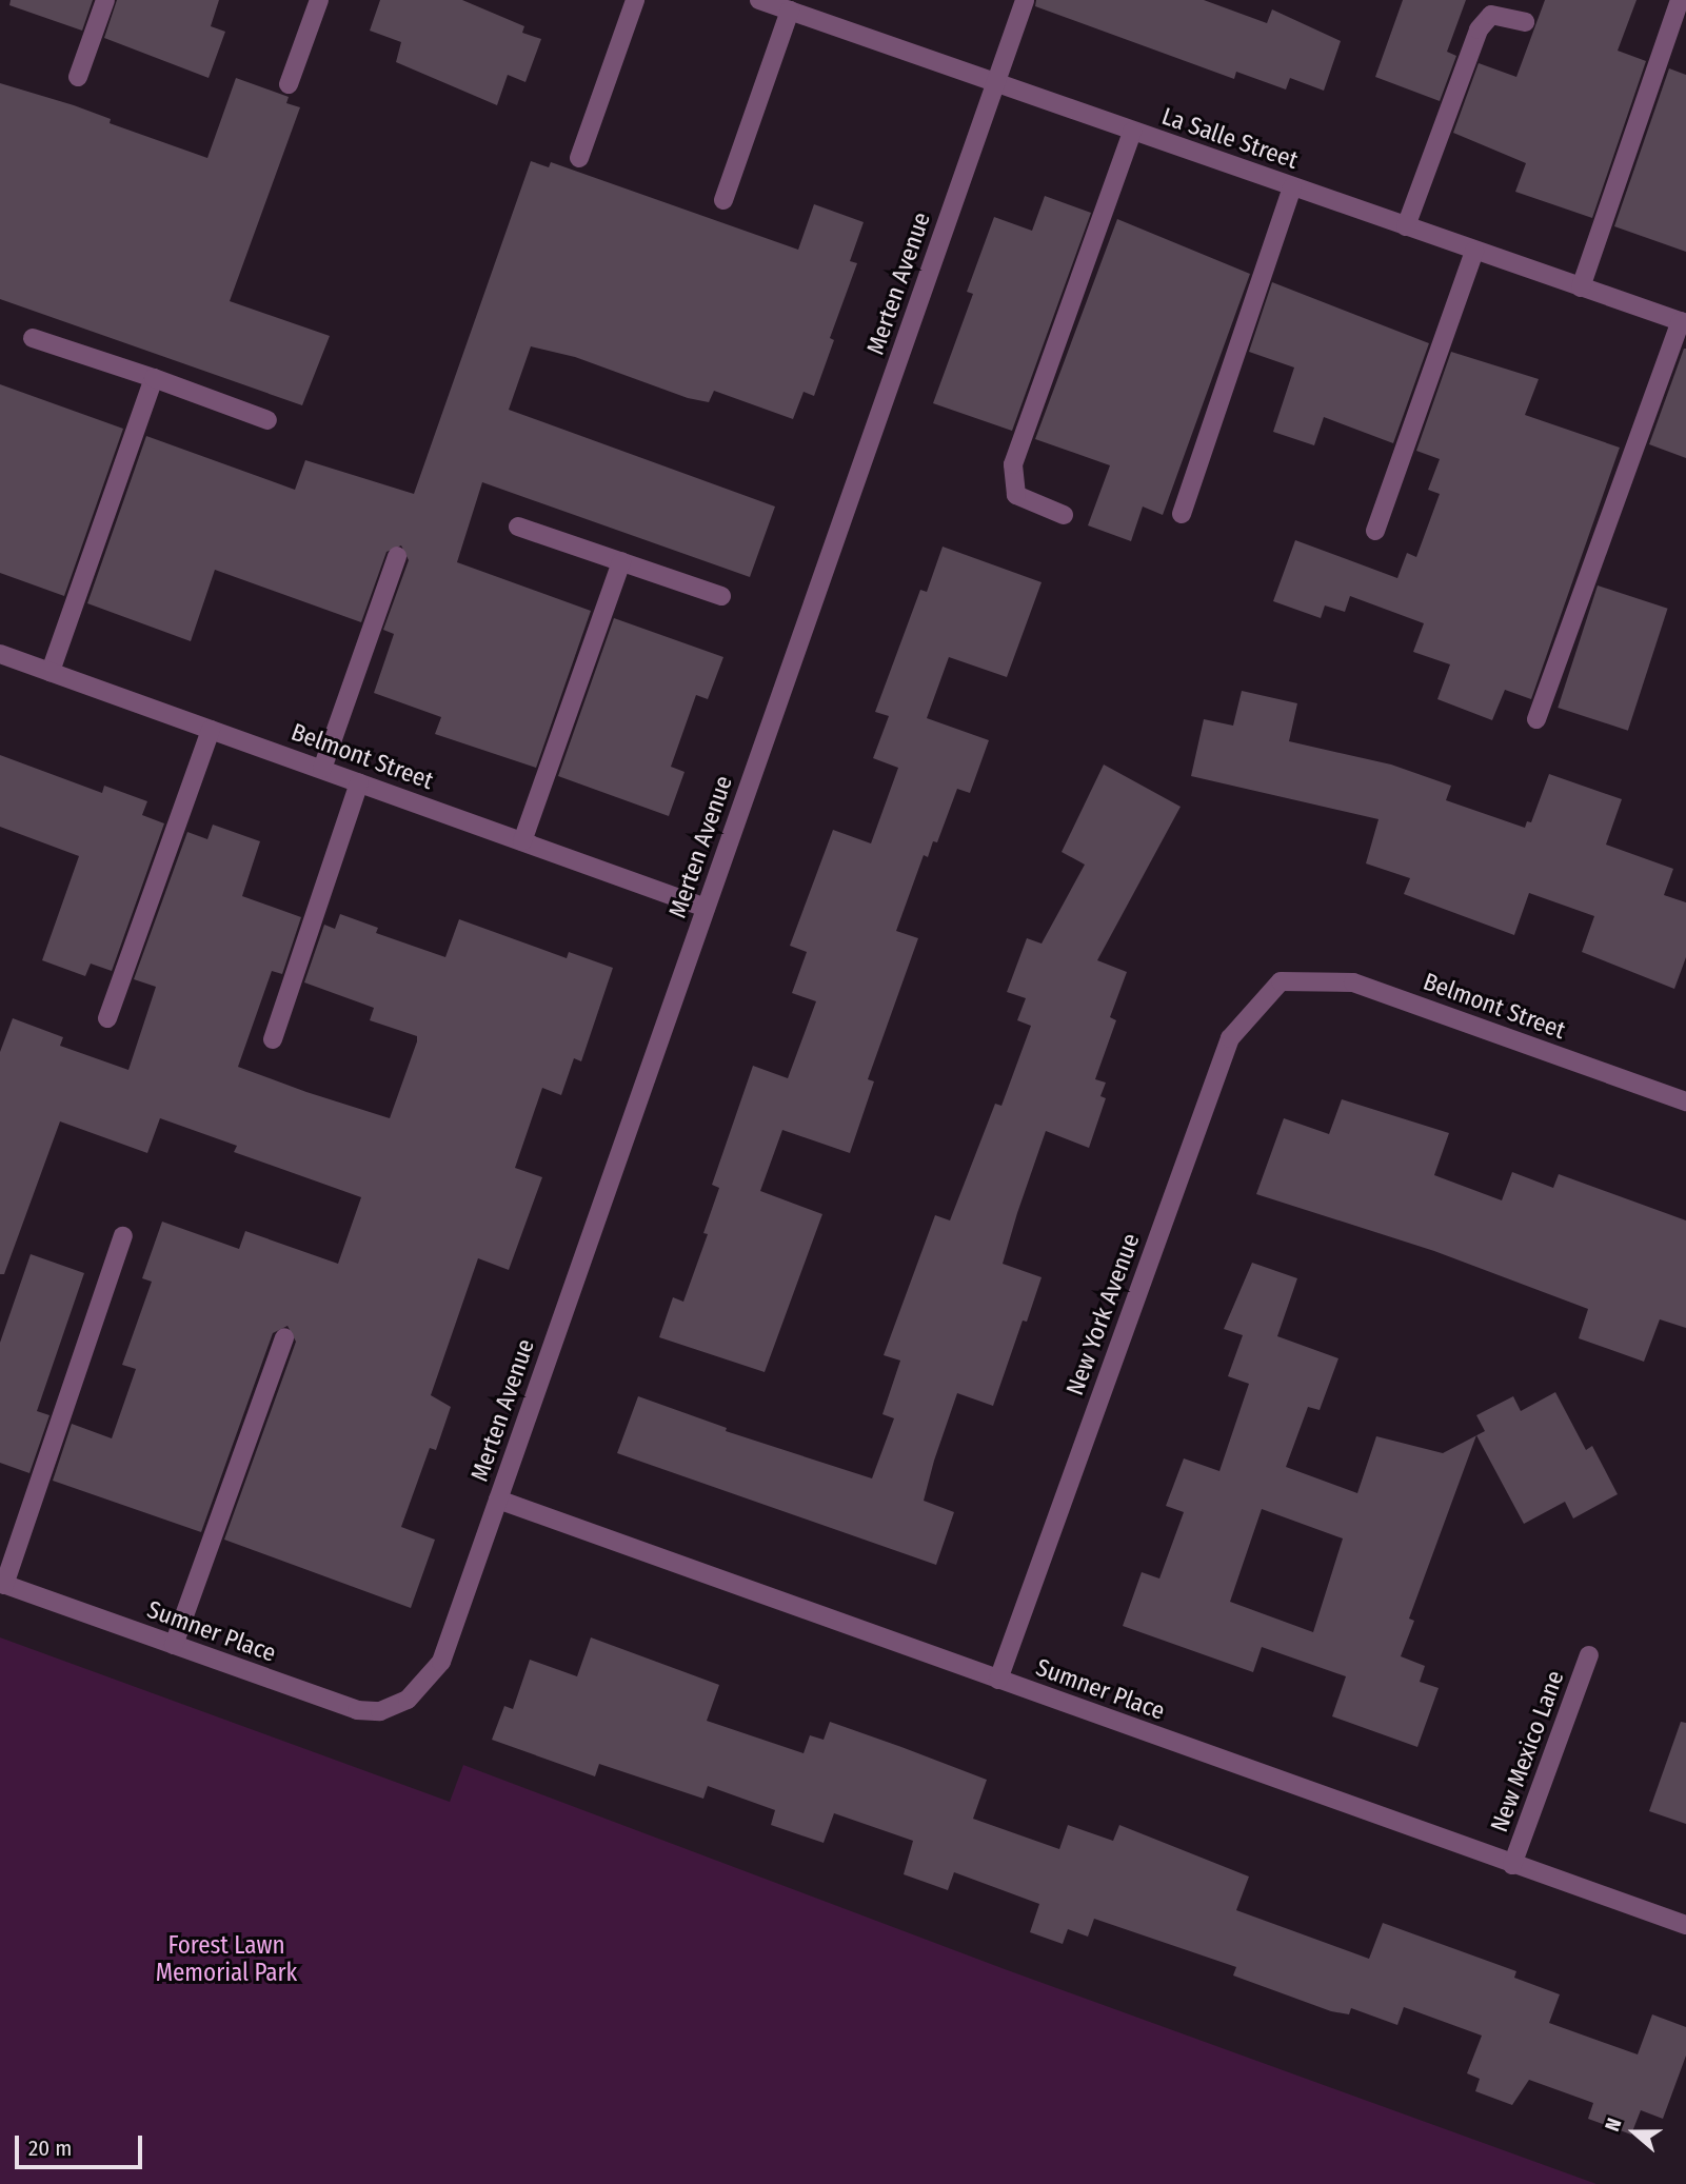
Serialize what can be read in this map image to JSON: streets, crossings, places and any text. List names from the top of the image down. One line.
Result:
{"streets":{"street":["La Salle Street","Merten Avenue","Belmont Street","New York Avenue","Sumner Place","New Mexico Lane"]},"crossings":[["La Salle Street","Merten Avenue"],["Merten Avenue","Belmont Street"],["Merten Avenue","Sumner Place"],["Belmont Street","New York Avenue"],["New York Avenue","Sumner Place"],["Sumner Place","New Mexico Lane"]],"parks":["Forest Lawn Memorial Park"],"scale_bar":"20 m","north":"left"}
